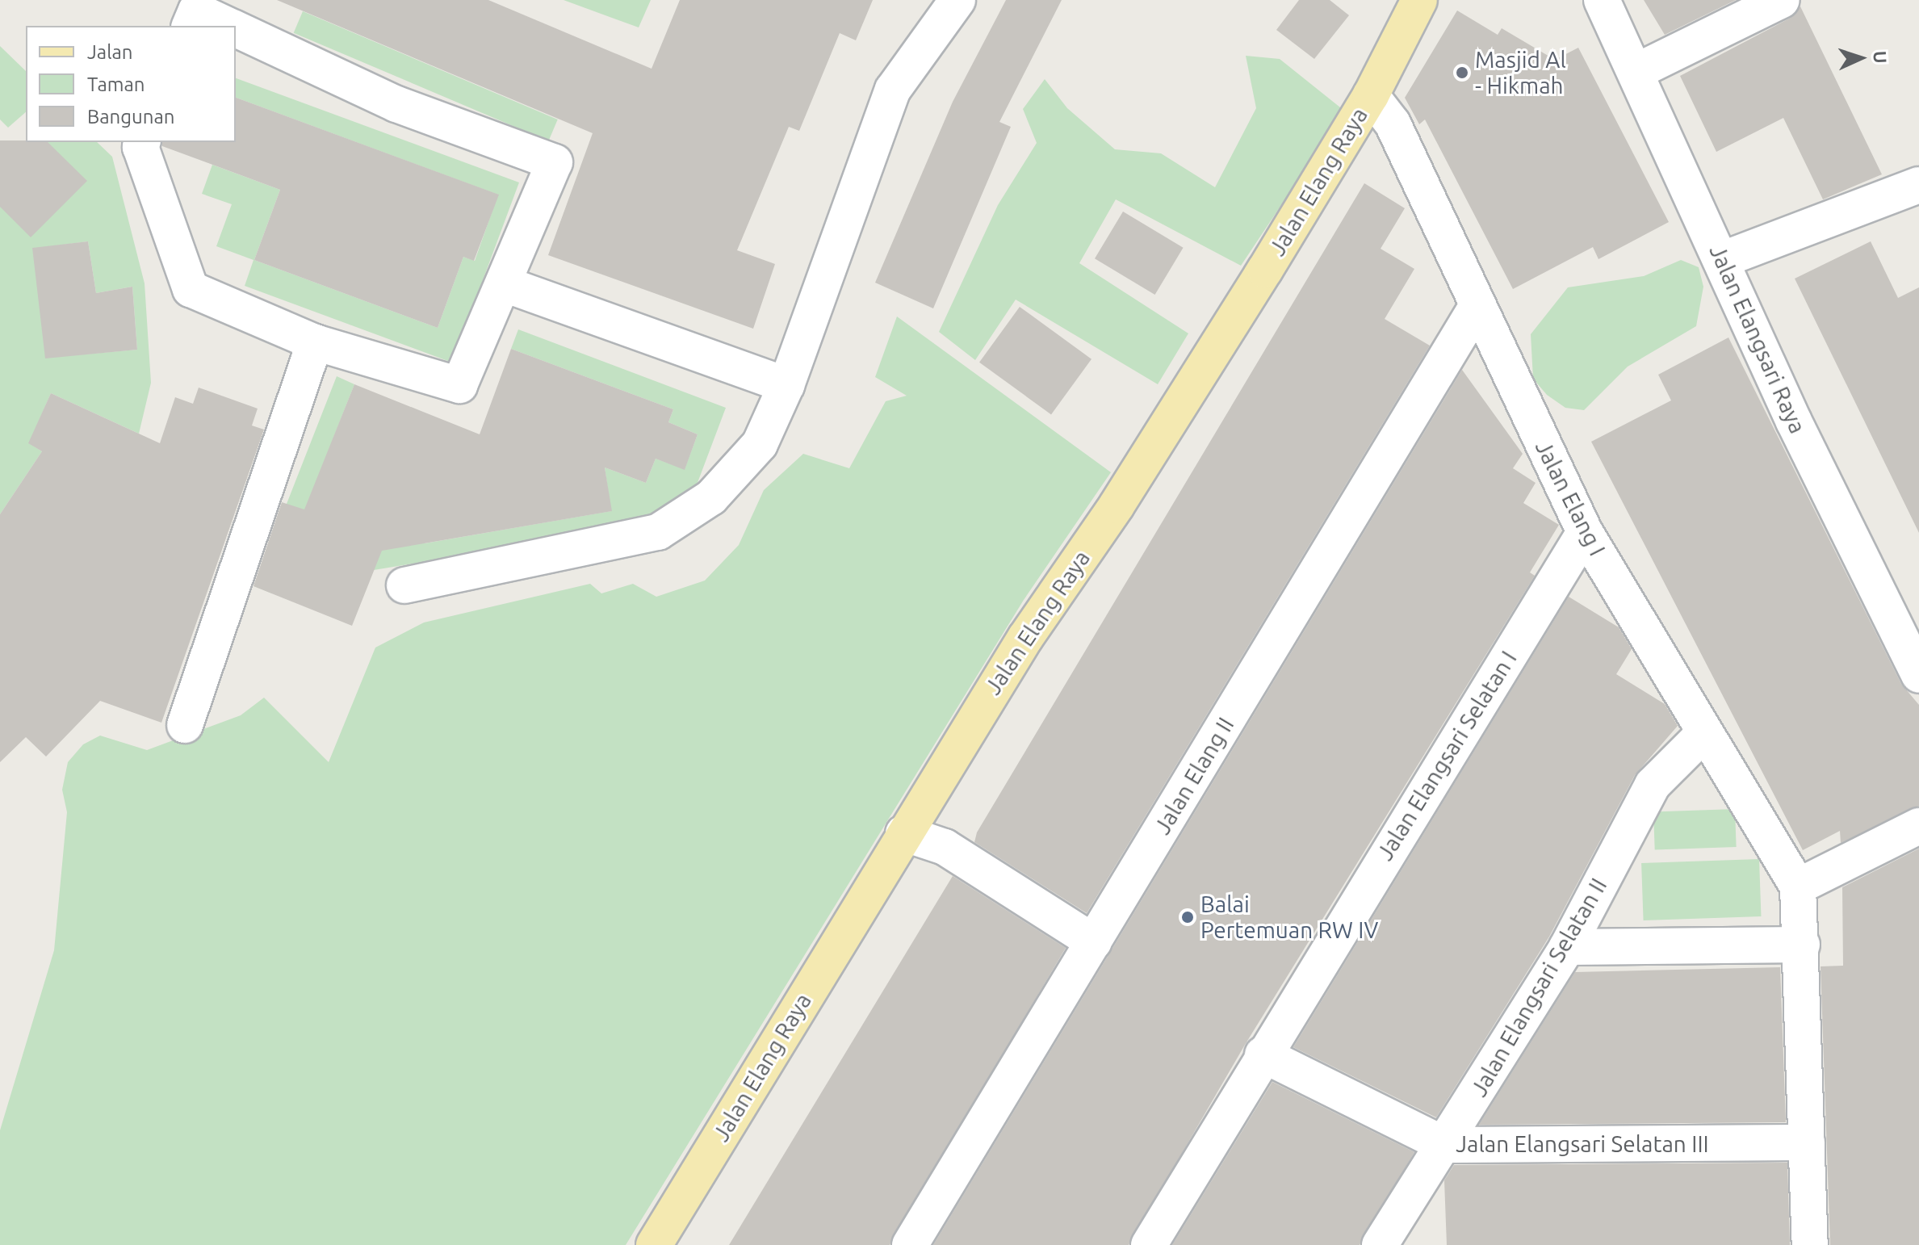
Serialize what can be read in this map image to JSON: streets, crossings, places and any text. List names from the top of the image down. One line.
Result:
{"streets":{"main road":["Jalan Elang Raya"],"street":["Jalan Elangsari Raya","Jalan Elang I","Jalan Elangsari Selatan I","Jalan Elang II","Jalan Elangsari Selatan II","Jalan Elangsari Selatan III"]},"crossings":[["Jalan Elang Raya","Jalan Elang I"],["Jalan Elang I","Jalan Elangsari Selatan I"],["Jalan Elang I","Jalan Elang II"],["Jalan Elang I","Jalan Elangsari Selatan II"],["Jalan Elangsari Selatan I","Jalan Elangsari Selatan III"],["Jalan Elangsari Selatan II","Jalan Elangsari Selatan III"]],"places":["Masjid Al - Hikmah","Balai Pertemuan RW IV"],"legend":["Jalan","Taman","Bangunan"],"north":"right"}
